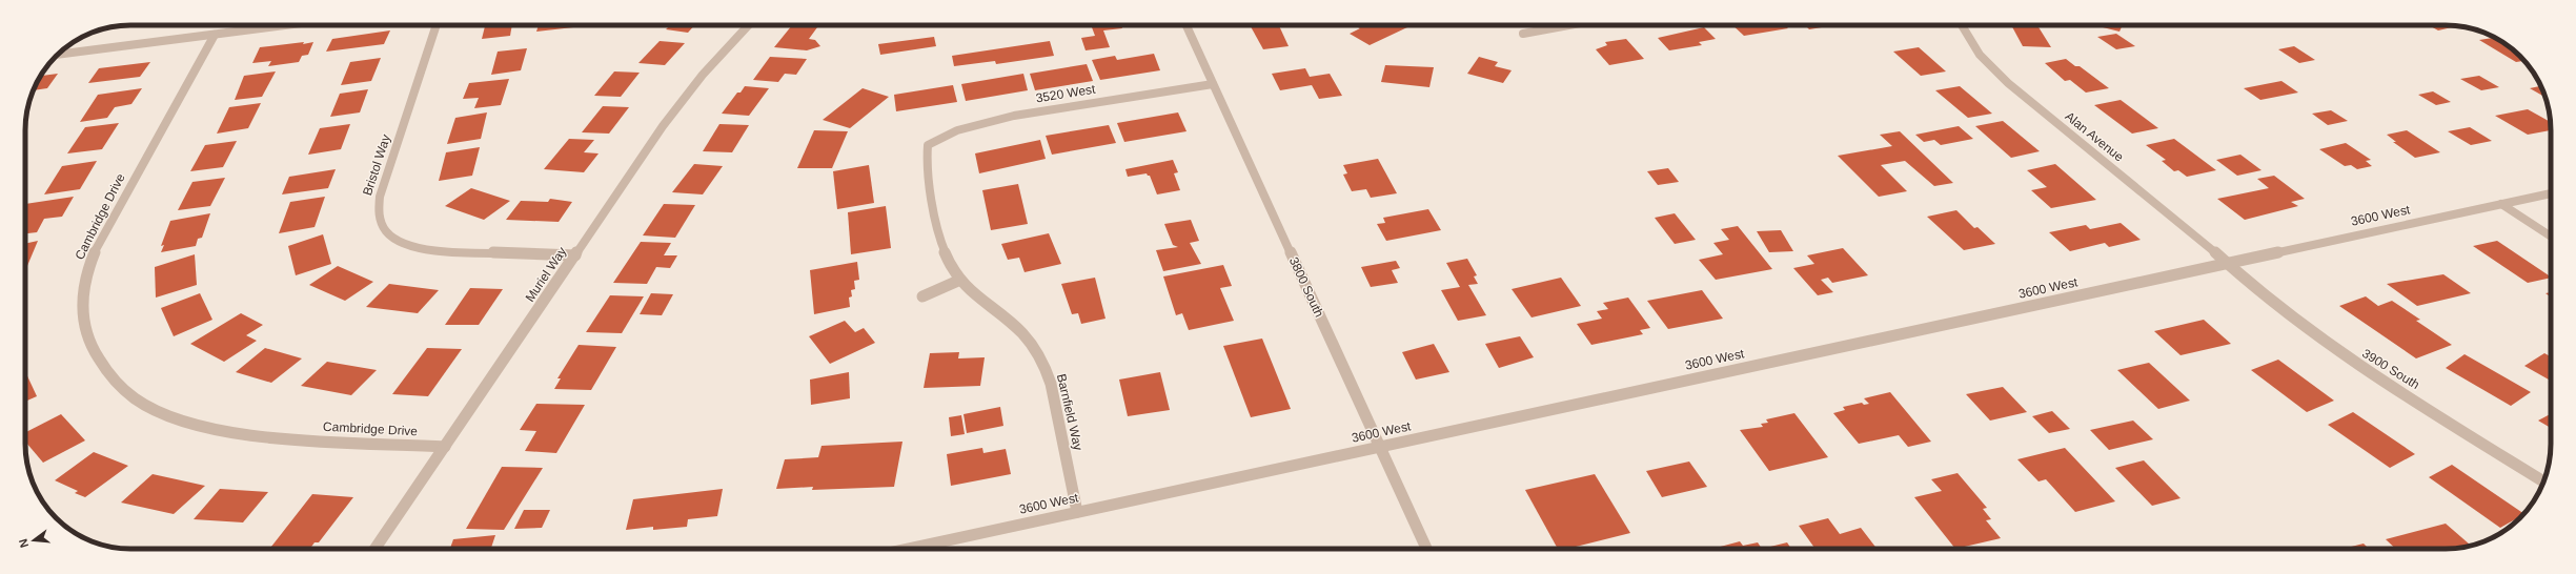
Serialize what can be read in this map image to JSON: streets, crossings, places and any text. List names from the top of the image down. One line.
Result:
{"streets":{"street":["3520 West","Alan Avenue","Bristol Way","3600 West","Cambridge Drive","Muriel Way","3800 South","3900 South","Barnfield Way"]},"crossings":[["3520 West","3800 South"],["3520 West","Barnfield Way"],["Alan Avenue","3600 West"],["Alan Avenue","3900 South"],["Bristol Way","Muriel Way"],["3600 West","3800 South"],["3600 West","3900 South"],["3600 West","Barnfield Way"],["Cambridge Drive","Muriel Way"]],"north":"left"}
